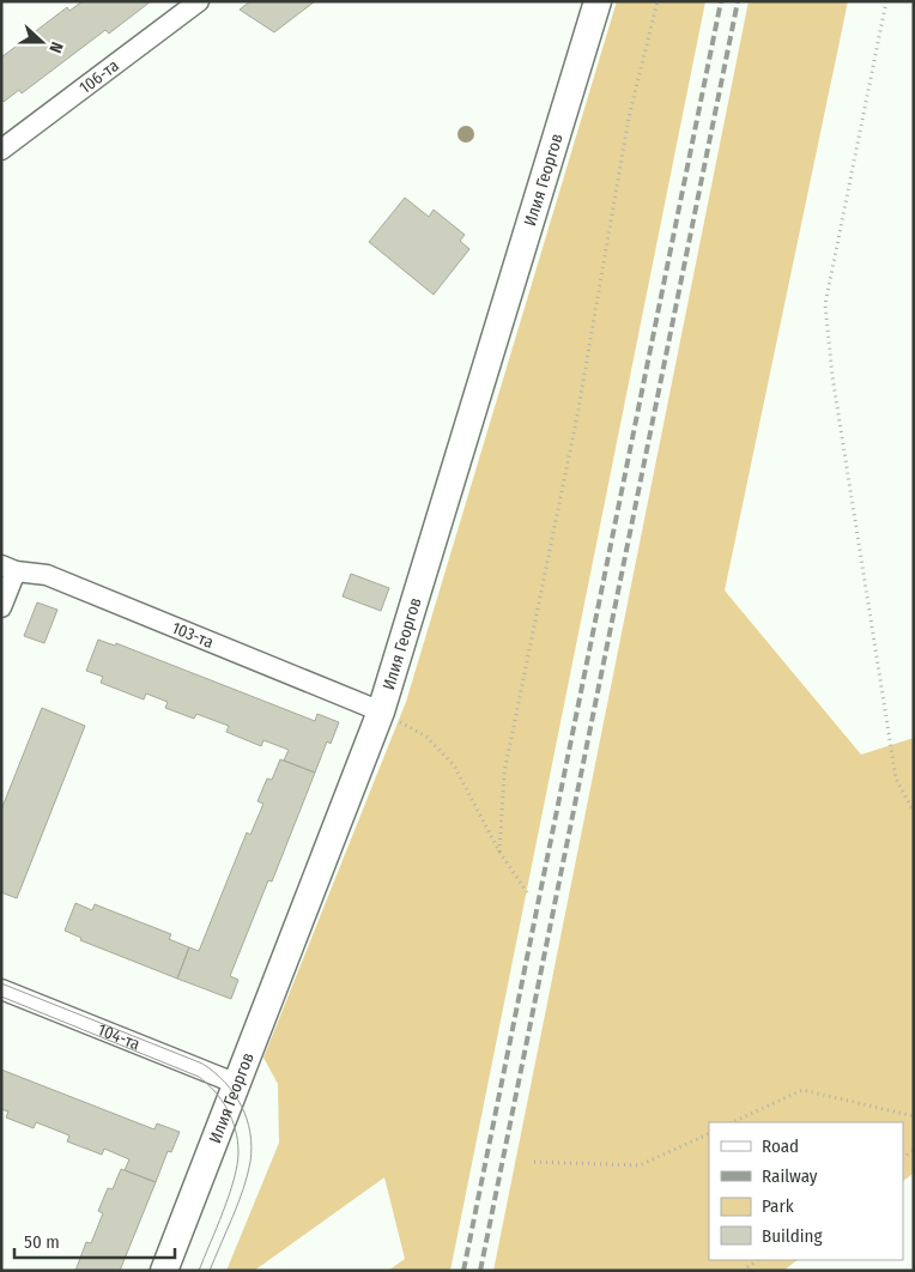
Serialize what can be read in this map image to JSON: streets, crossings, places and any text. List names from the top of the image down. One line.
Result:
{"streets":{"street":["106-та","Илия Георгов","103-та","104-та"]},"crossings":[["Илия Георгов","103-та"],["Илия Георгов","104-та"]],"legend":["Road","Railway","Park","Building"],"scale_bar":"50 m","north":"right"}
